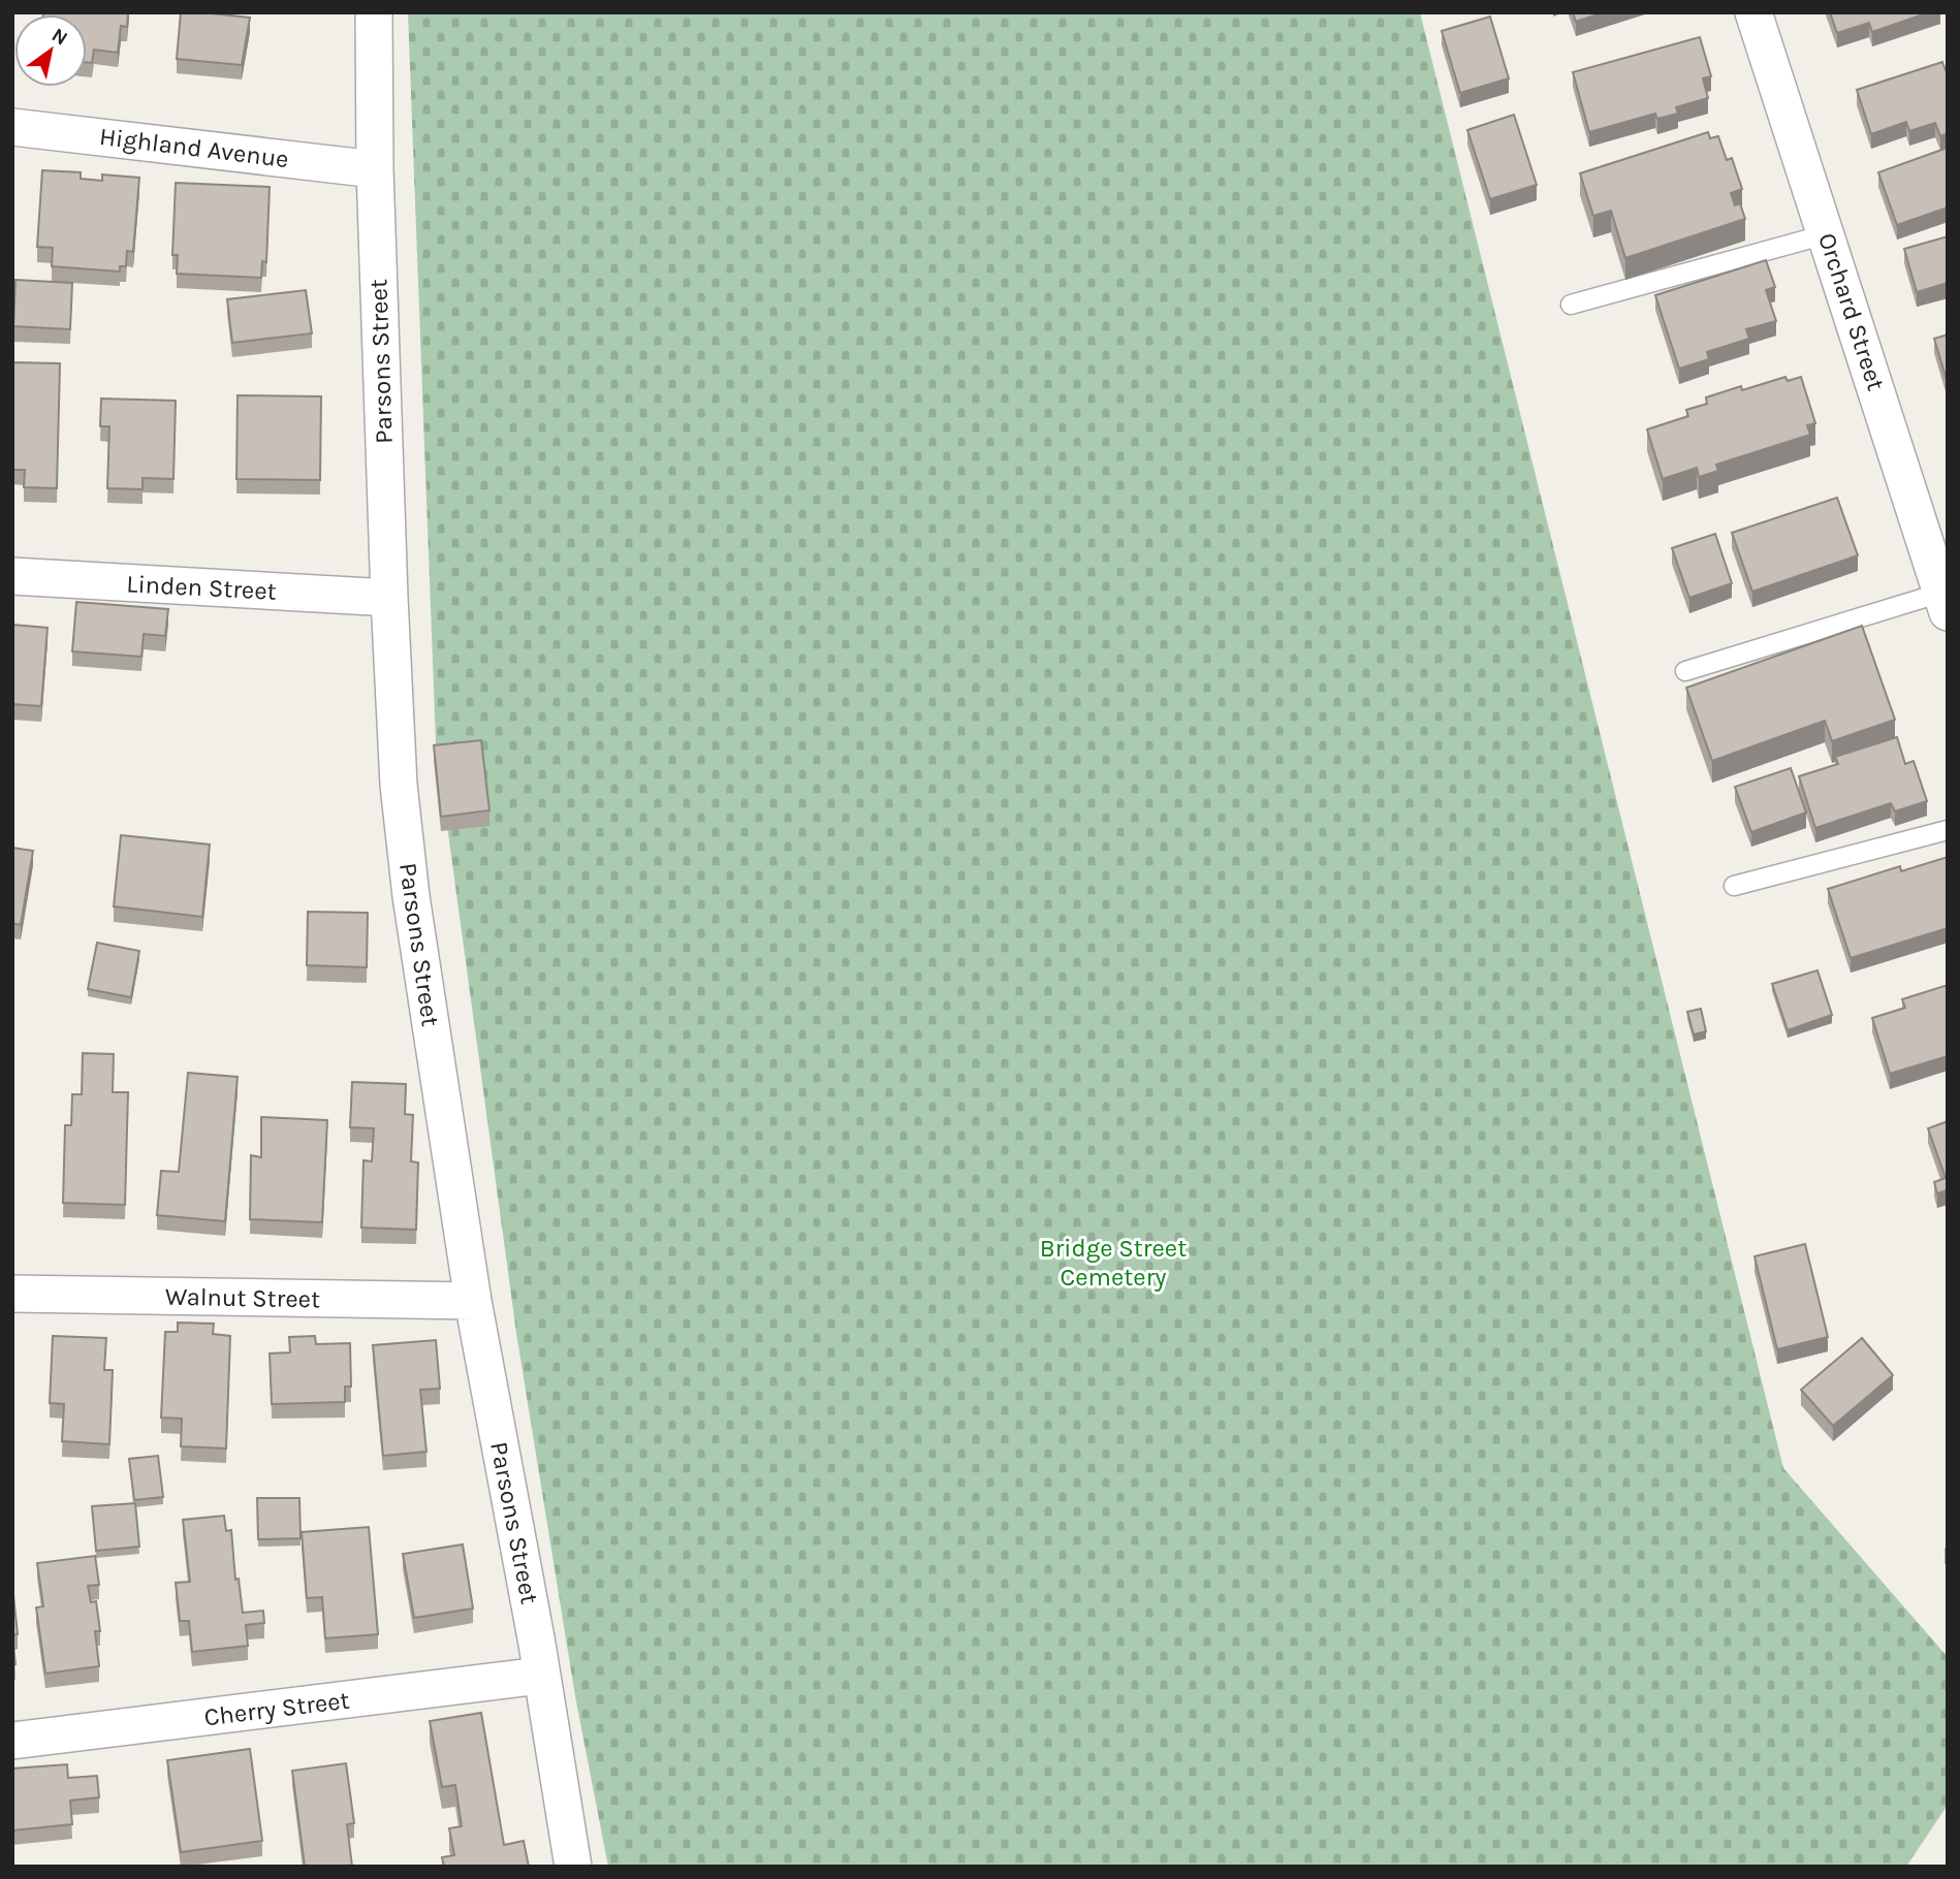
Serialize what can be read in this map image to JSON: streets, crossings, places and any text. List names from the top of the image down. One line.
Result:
{"streets":{"street":["Highland Avenue","Orchard Street","Parsons Street","Linden Street","Walnut Street","Cherry Street"]},"crossings":[["Highland Avenue","Parsons Street"],["Parsons Street","Linden Street"],["Parsons Street","Walnut Street"],["Parsons Street","Cherry Street"]],"parks":["Bridge Street Cemetery"],"north":"top right"}
